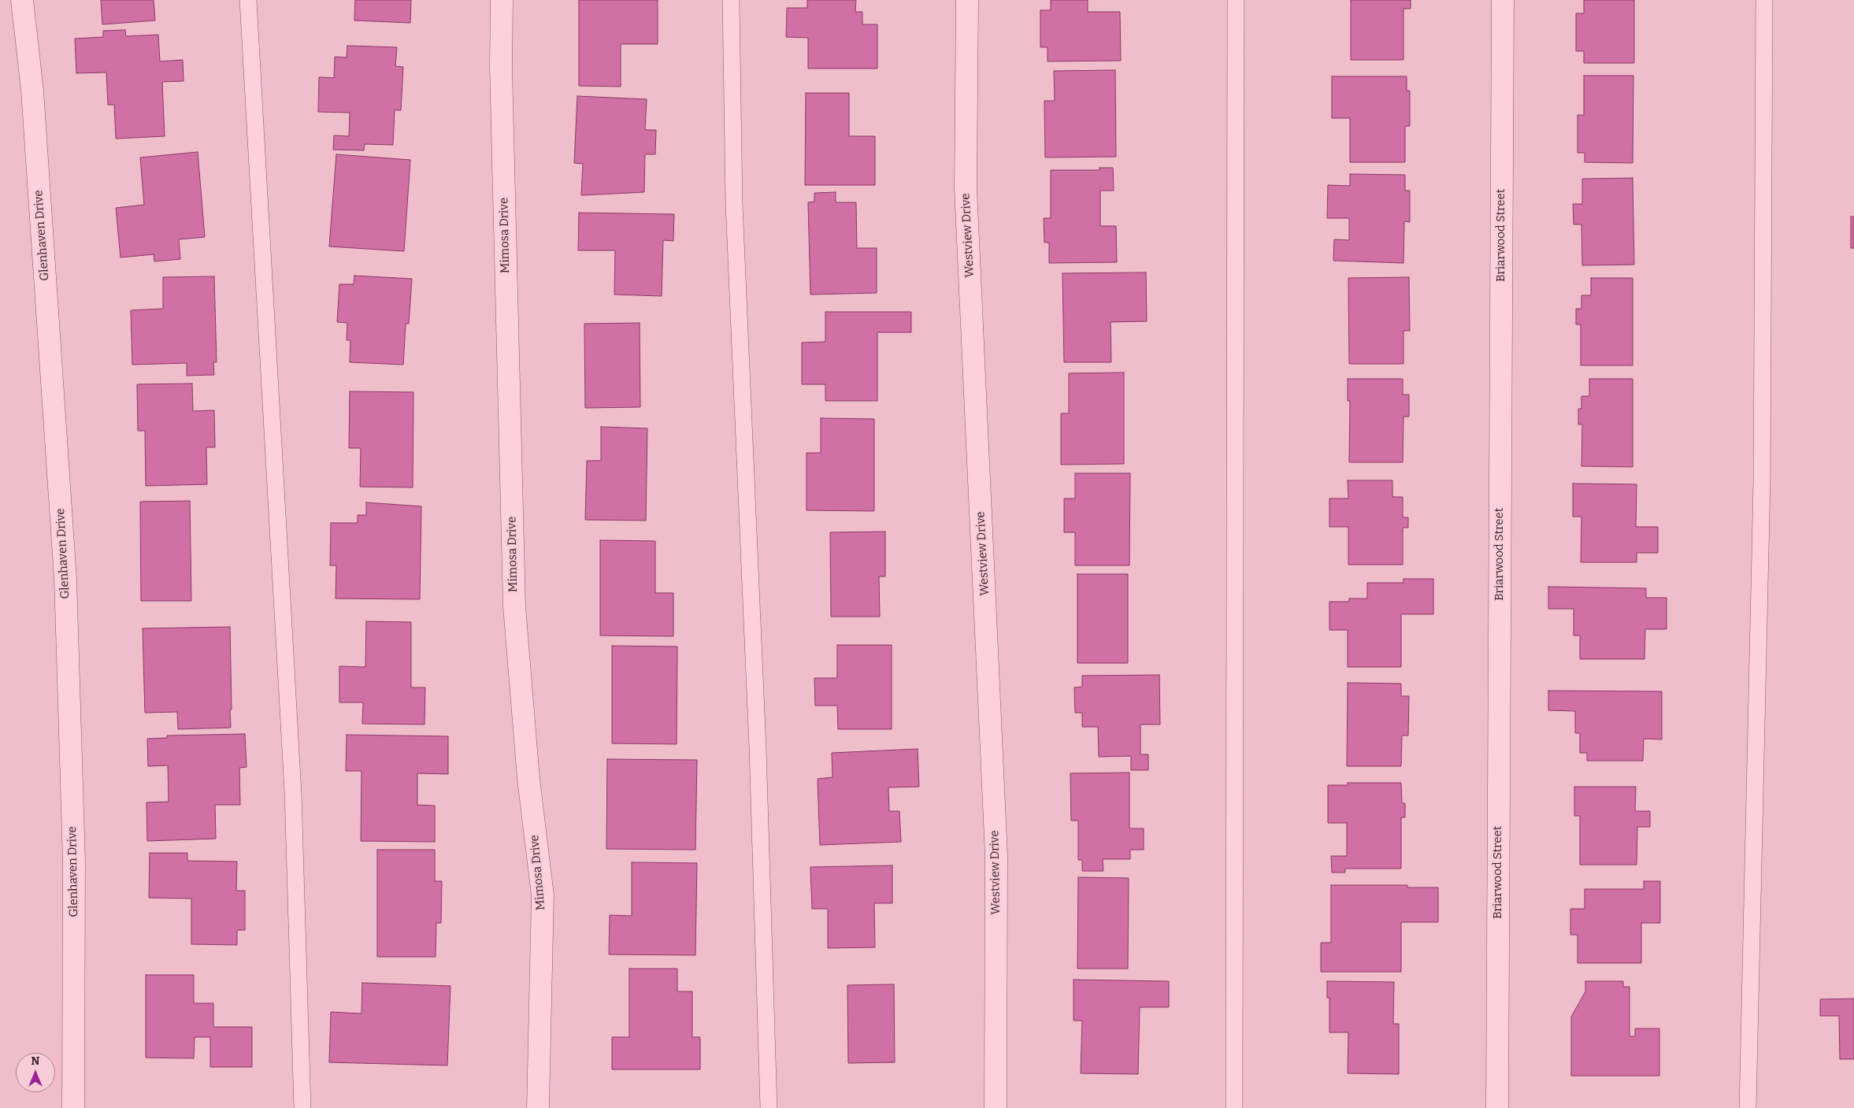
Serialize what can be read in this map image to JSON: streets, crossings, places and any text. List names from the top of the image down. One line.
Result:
{"streets":{"street":["Glenhaven Drive","Mimosa Drive","Westview Drive","Briarwood Street"]},"north":"top"}
